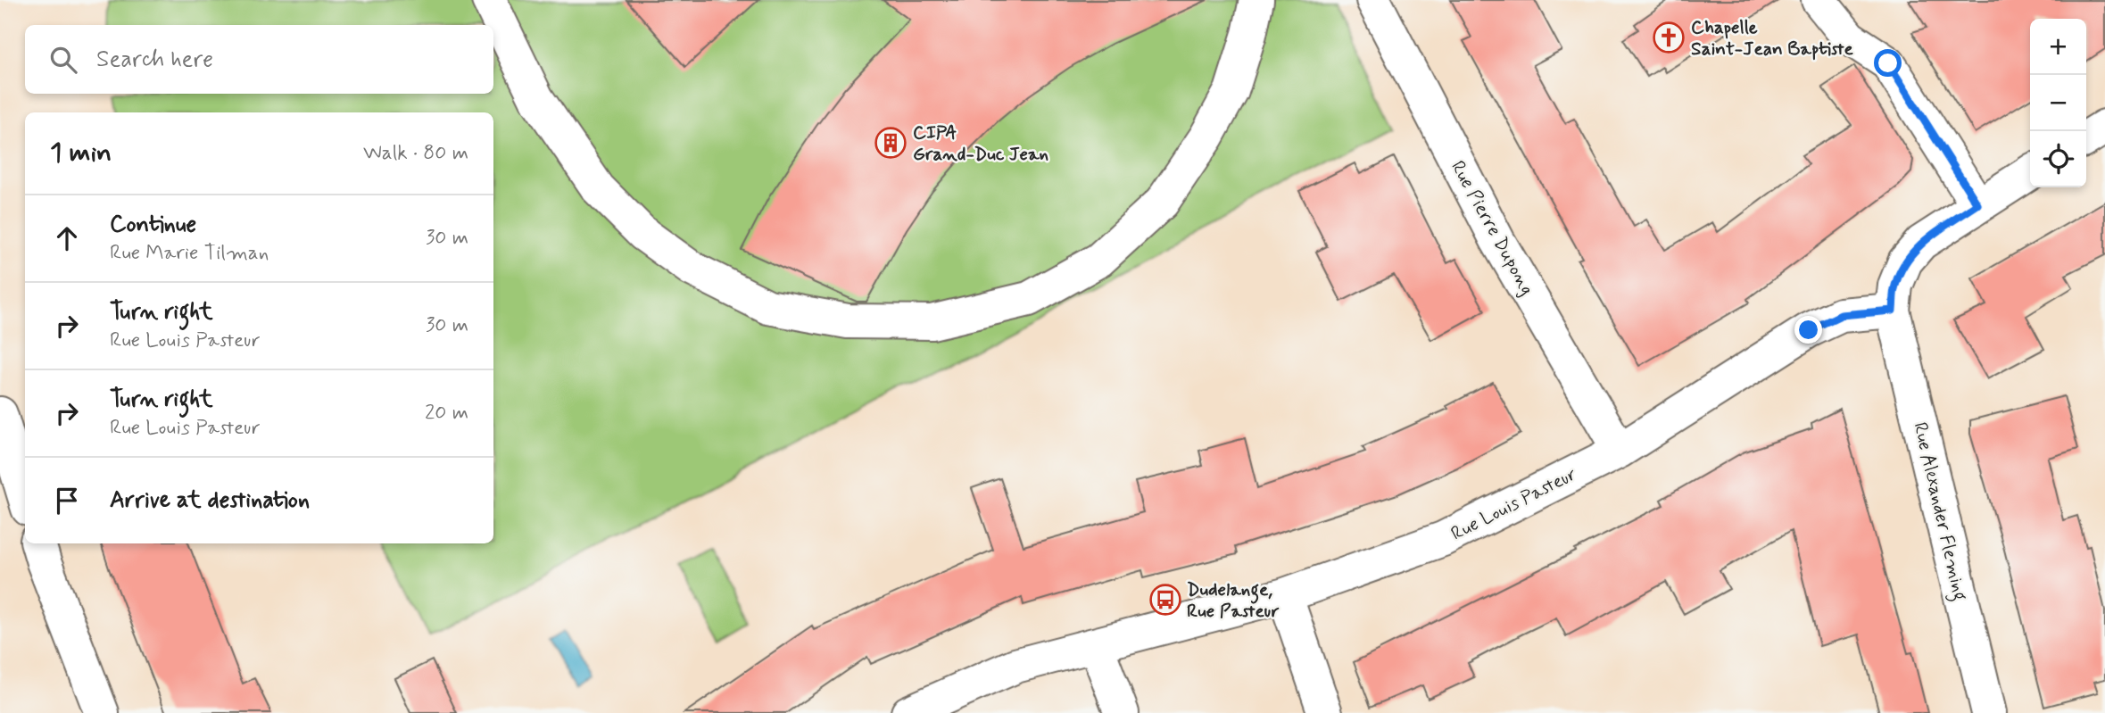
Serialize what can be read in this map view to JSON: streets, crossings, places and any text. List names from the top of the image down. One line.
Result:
{"streets":{"street":["Rue Pierre Dupong","Rue Louis Pasteur","Rue Alexander Fleming"]},"crossings":[["Rue Pierre Dupong","Rue Louis Pasteur"],["Rue Louis Pasteur","Rue Alexander Fleming"]],"places":{"church":["Chapelle Saint-Jean Baptiste"],"building":["CIPA Grand-Duc Jean"],"bus stop":["Dudelange, Rue Pasteur"]},"page":{"map_buttons":["+","−"],"search":"Search here","heading":["1 min","Walk · 80 m"],"list":[["Continue","Rue Marie Tilman","30 m"],["Turn right","Rue Louis Pasteur","30 m"],["Turn right","Rue Louis Pasteur","20 m"],"Arrive at destination"]}}
